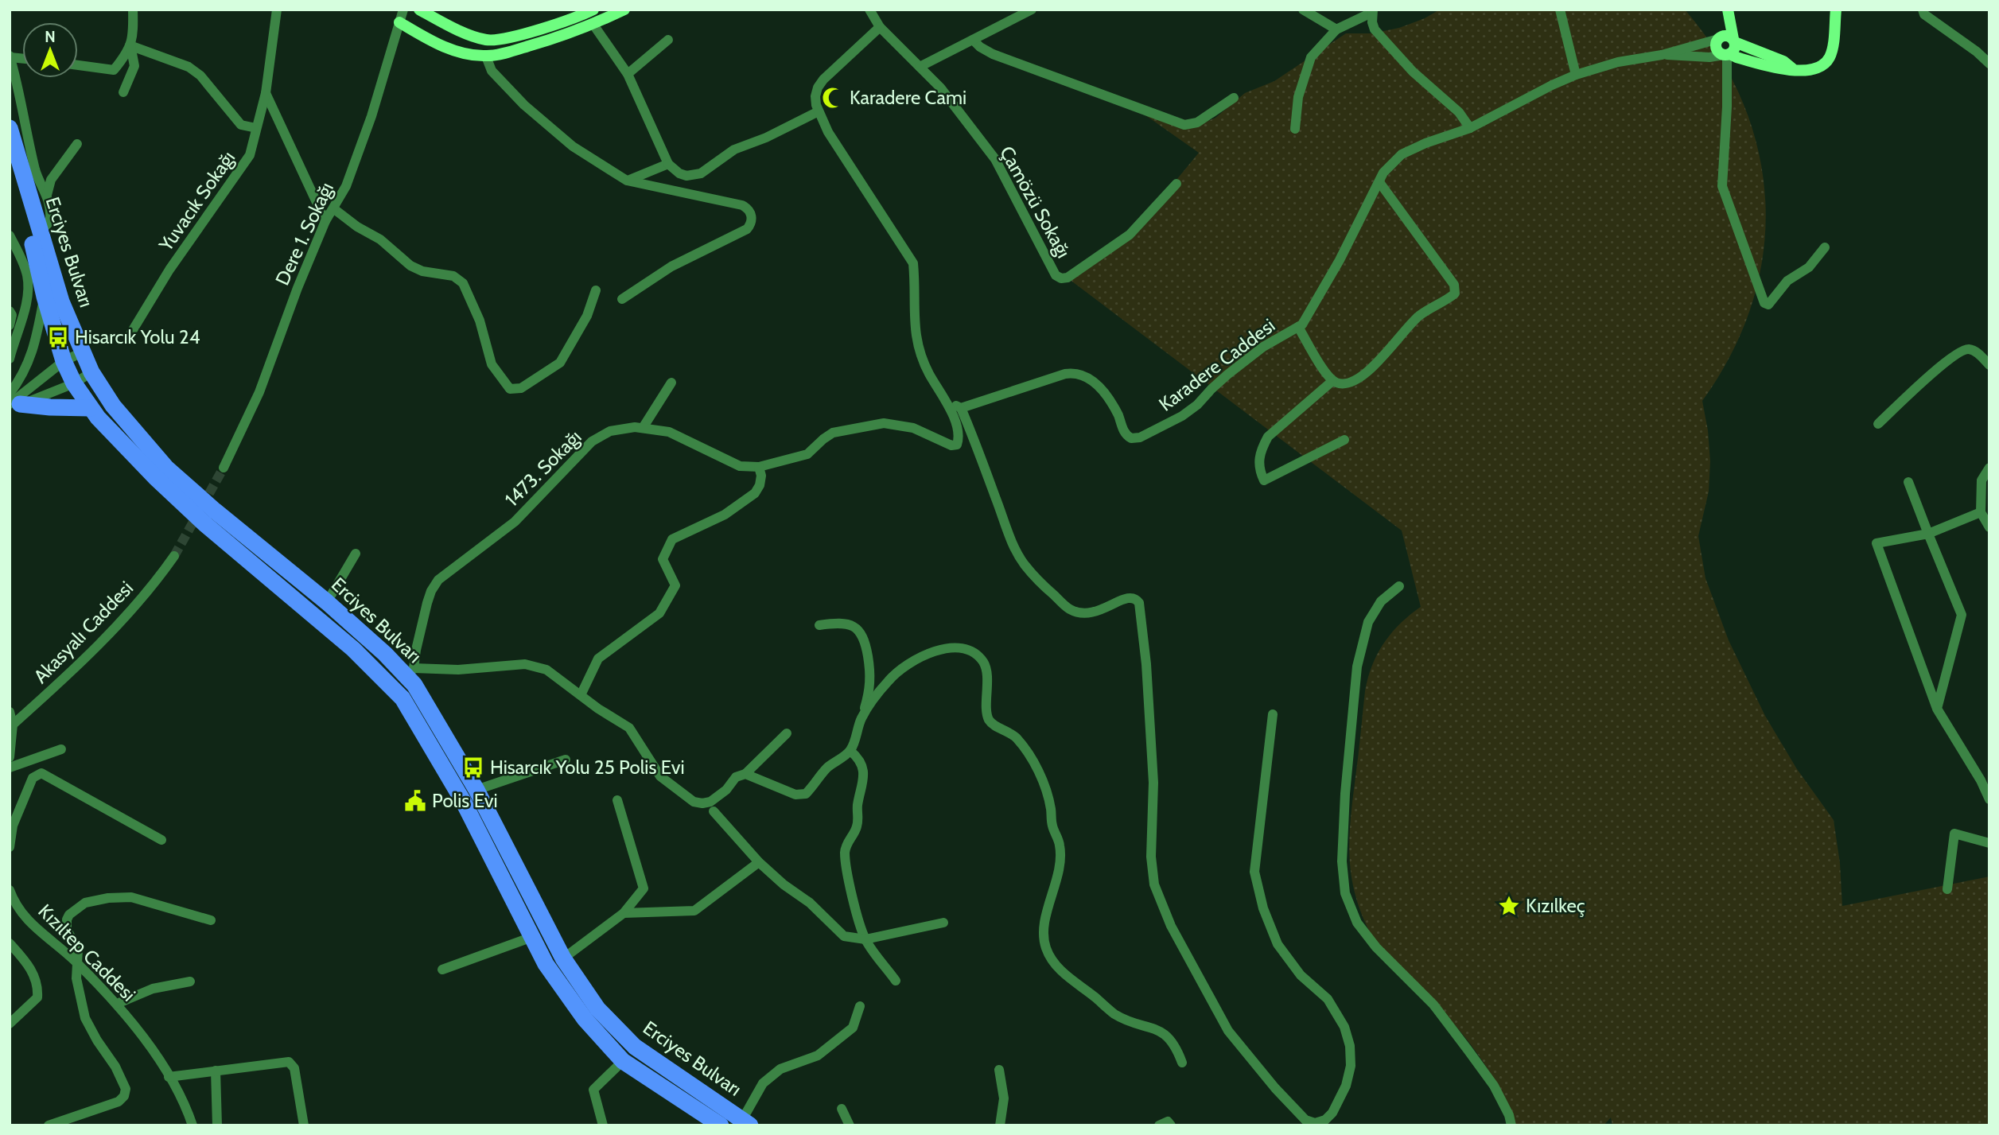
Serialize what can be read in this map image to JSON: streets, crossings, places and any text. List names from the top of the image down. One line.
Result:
{"streets":{"highway":["Erciyes Bulvarı"],"street":["Yuvacık Sokağı","Çamözü Sokağı","Dere 1. Sokağı","Karadere Caddesi","1473. Sokağı","Akasyalı Caddesi","Kızıltep Caddesi"]},"crossings":[["Erciyes Bulvarı","1473. Sokağı"]],"places":{"mosque":["Karadere Cami"],"bus stop":["Hisarcık Yolu 24","Hisarcık Yolu 25 Polis Evi"],"public building":["Polis Evi"],"place":["Kızılkeç"]},"north":"top"}
